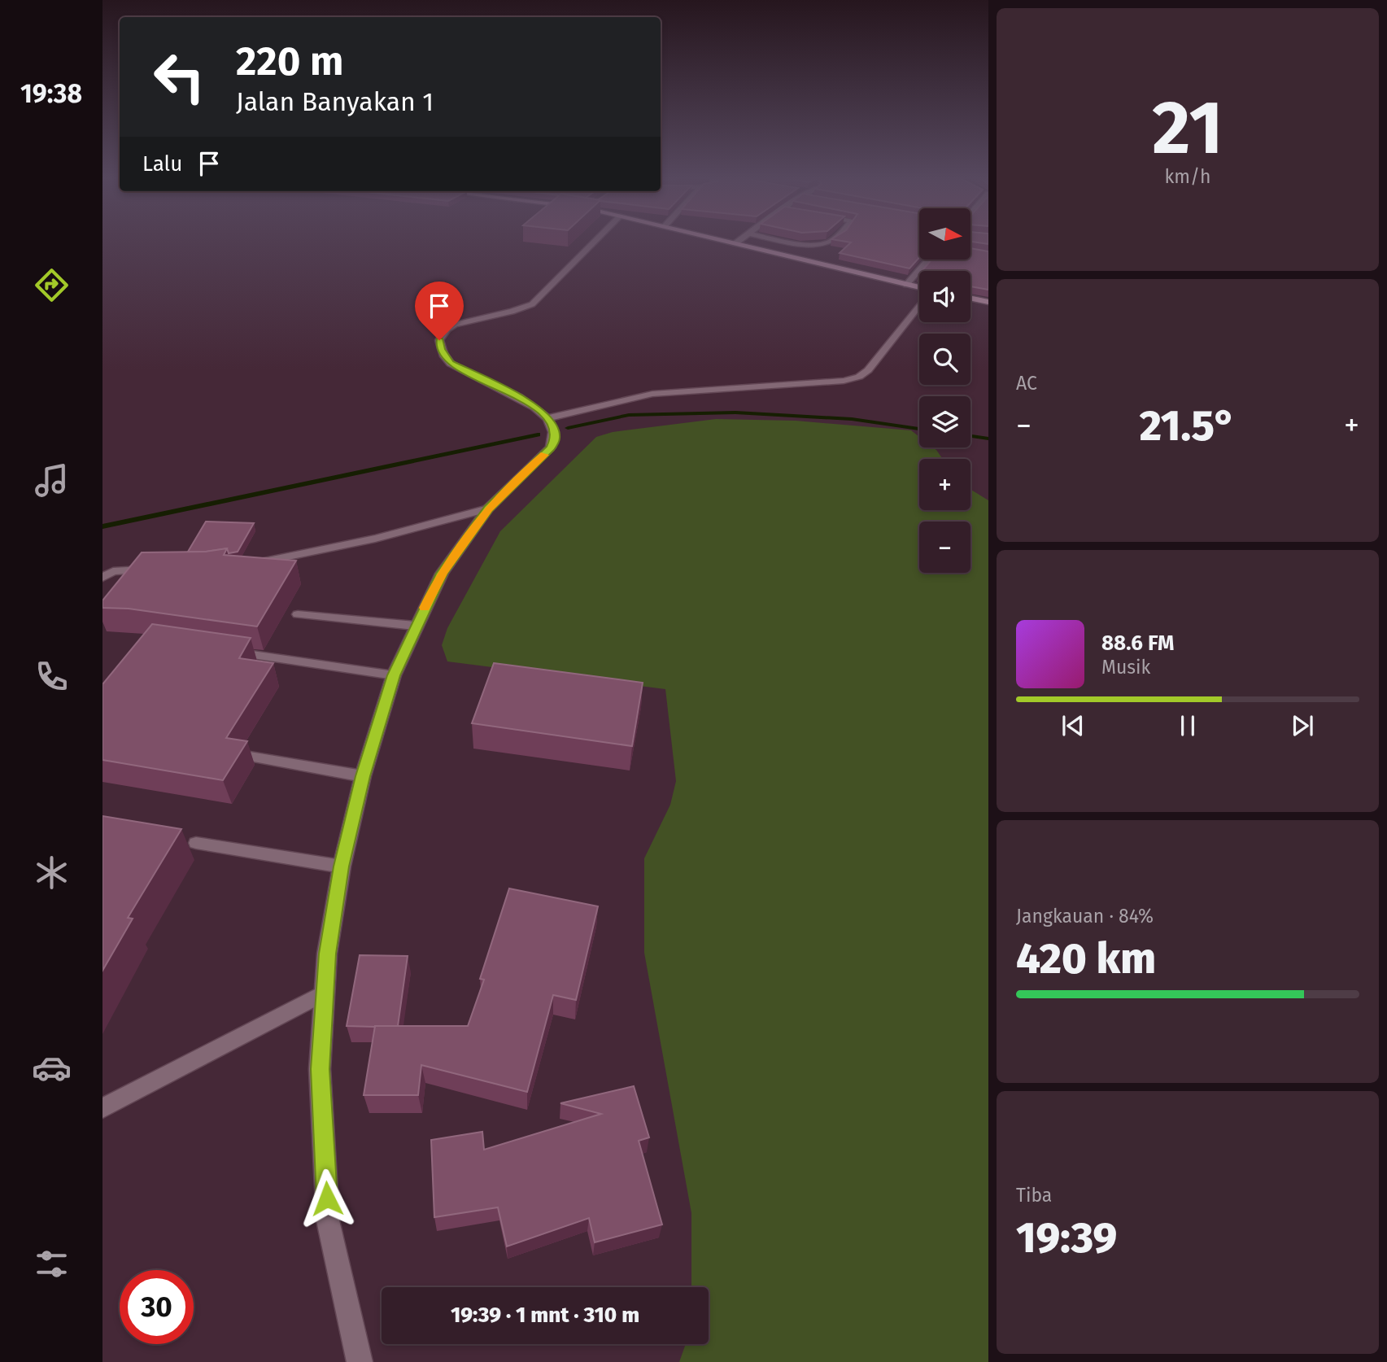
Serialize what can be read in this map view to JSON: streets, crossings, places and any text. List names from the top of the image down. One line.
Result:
{"north":"right","page":{"tabs":"19:38","tile":[["21","km/h"],"AC",["Jangkauan · 84%","420 km"],["Tiba","19:39"]],"turn":["220 m","Jalan Banyakan 1"],"then":"Lalu","map_buttons":["+","−"],"heat":["−","21.5°","+"],"song":["88.6 FM","Musik"],"limit":"30","trip":"19:39 · 1 mnt · 310 m"}}
